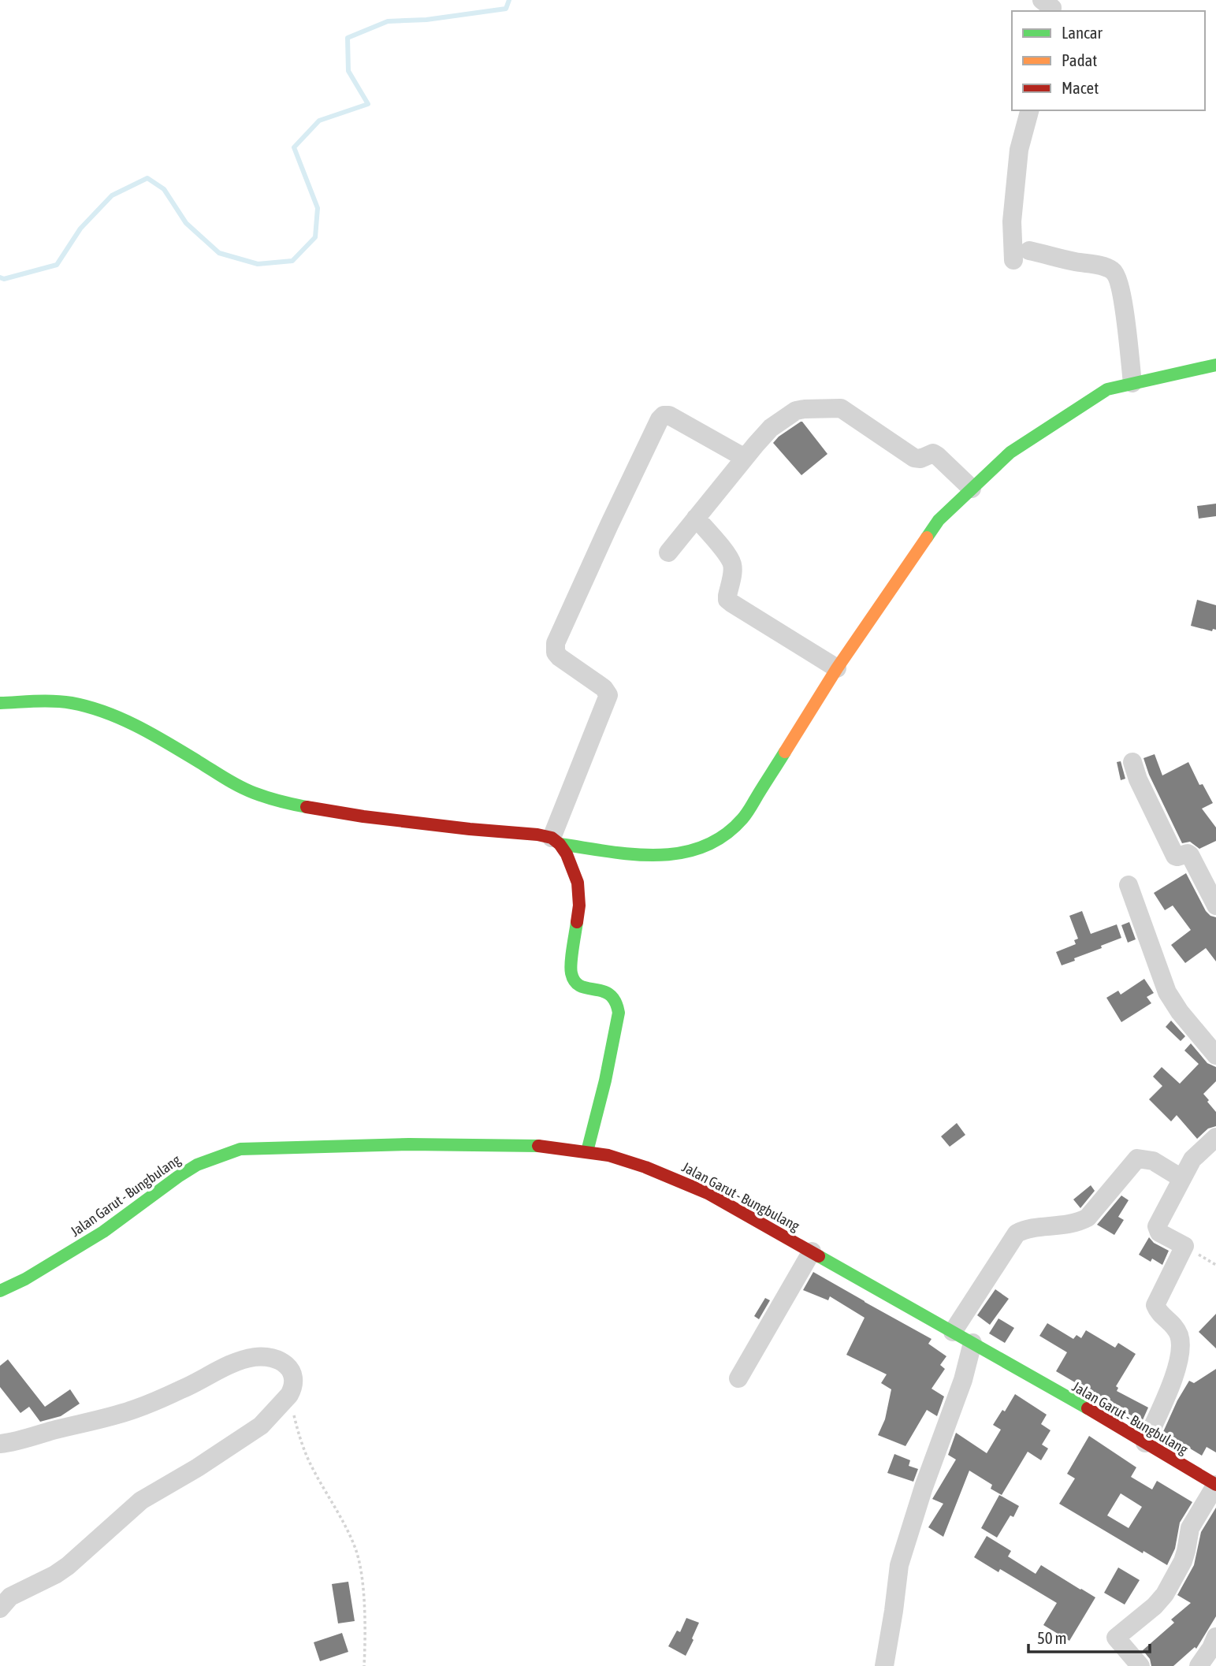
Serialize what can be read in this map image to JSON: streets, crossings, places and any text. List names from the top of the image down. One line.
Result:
{"streets":{"street":["Jalan Garut - Bungbulang"]},"legend":["Lancar","Padat","Macet"],"scale_bar":"50 m"}
